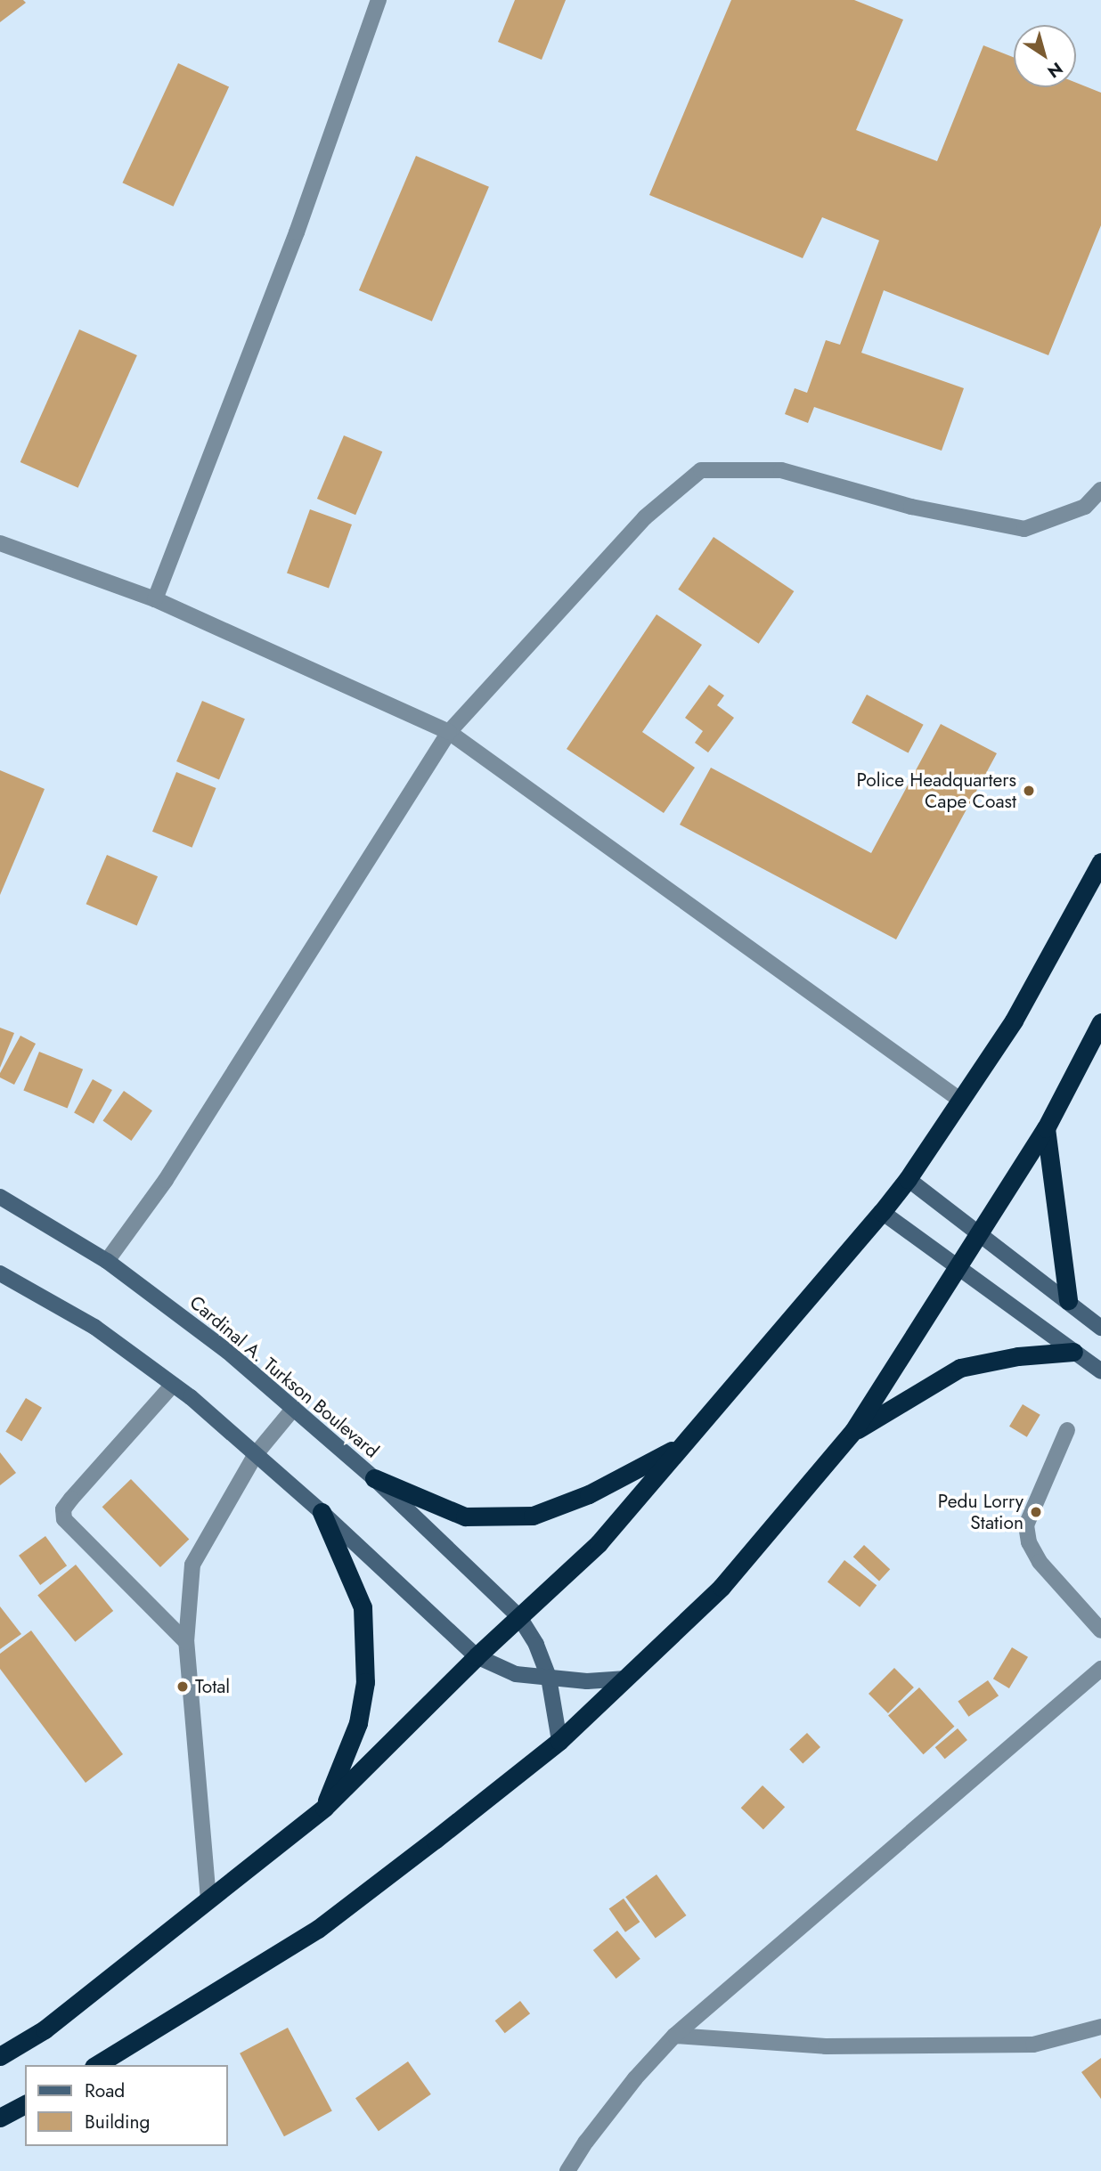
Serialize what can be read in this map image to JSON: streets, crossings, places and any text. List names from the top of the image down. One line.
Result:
{"streets":{"street":["Cardinal A. Turkson Boulevard"]},"places":["Police Headquarters Cape Coast","Pedu Lorry Station","Total"],"legend":["Road","Building"],"north":"bottom right"}
